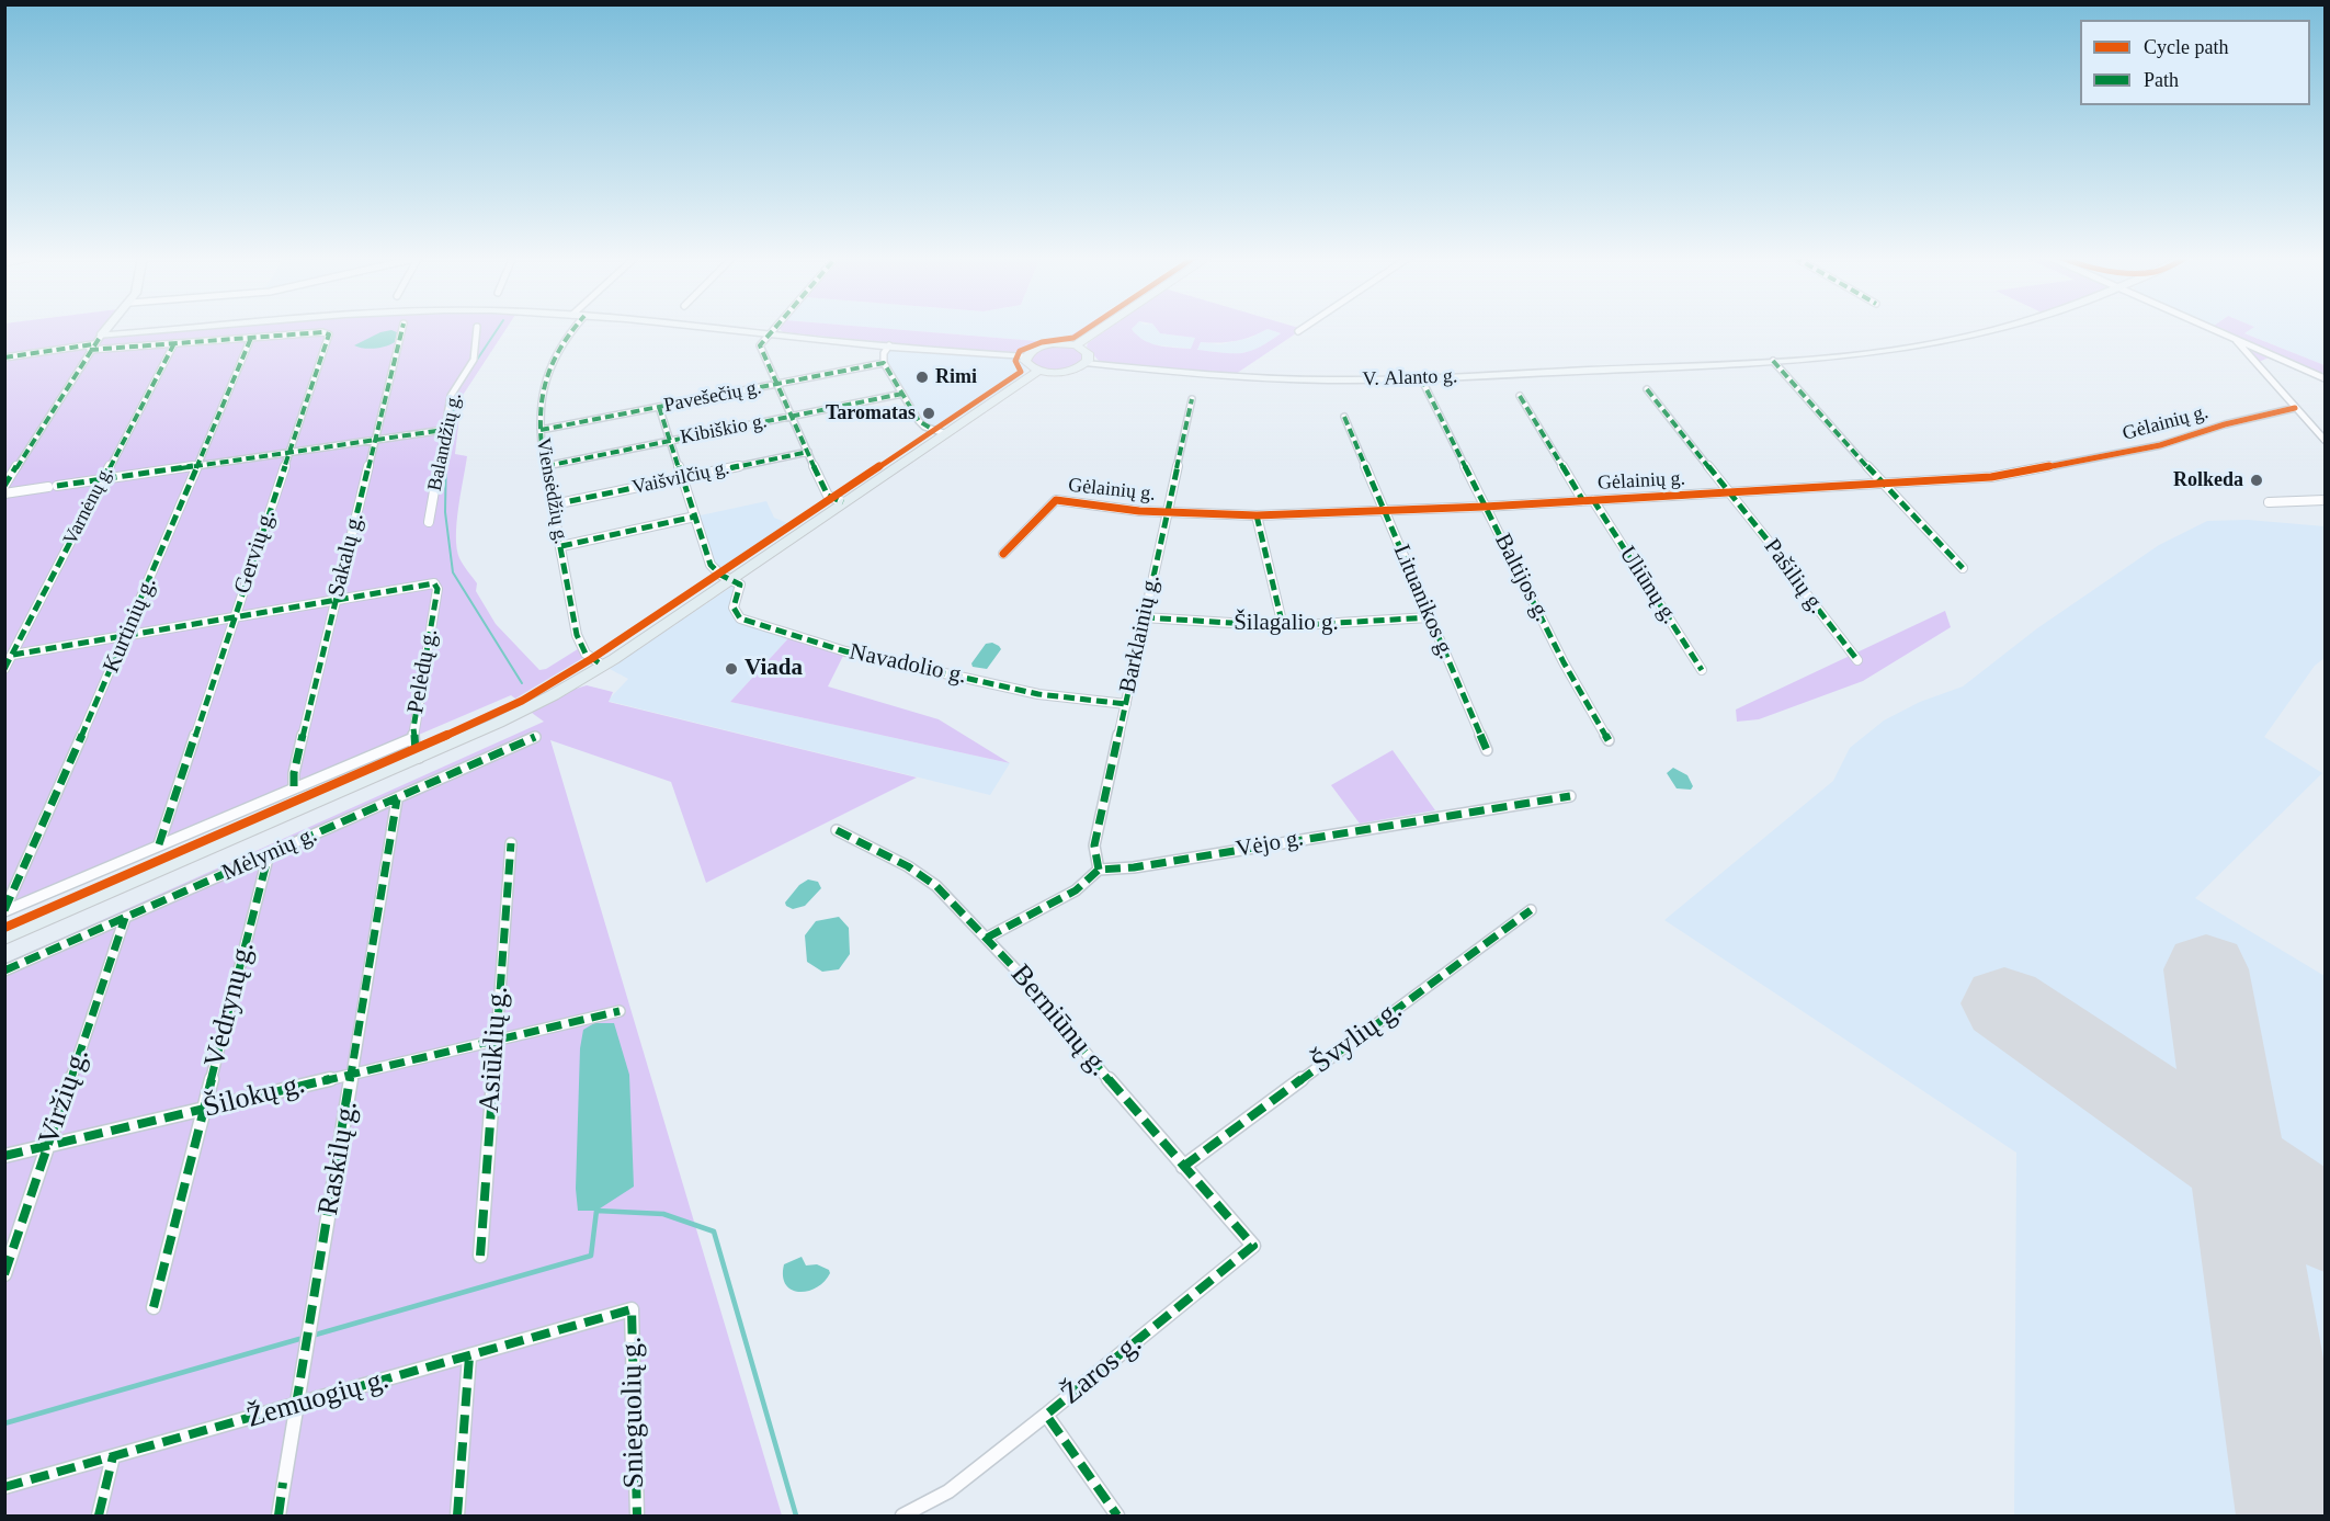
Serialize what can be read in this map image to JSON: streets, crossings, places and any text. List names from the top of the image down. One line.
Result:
{"streets":{"main road":["V. Alanto g."],"street":["Pavešečių g.","Gėlainių g.","Kibiškio g.","Balandžių g.","Vaišvilčių g.","Viensėdžių g.","Varnėnų g.","Gervių g.","Sakalų g.","Pašilių g.","Baltijos g.","Uliūnų g.","Lituanikos g.","Šilagalio g.","Kurtinių g.","Barklainių g.","Navadolio g.","Pelėdų g.","Vėjo g.","Mėlynių g.","Vėdrynų g.","Berniūnų g.","Švylių g.","Asiūklių g.","Viržių g.","Šilokų g.","Raskilų g.","Žaros g.","Žemuogių g.","Snieguolių g."]},"crossings":[["V. Alanto g.","Baltijos g."],["Pavešečių g.","Viensėdžių g."],["Gėlainių g.","Pašilių g."],["Gėlainių g.","Baltijos g."],["Gėlainių g.","Uliūnų g."],["Gėlainių g.","Lituanikos g."],["Gėlainių g.","Barklainių g."],["Kibiškio g.","Viensėdžių g."],["Vaišvilčių g.","Viensėdžių g."],["Gervių g.","Kurtinių g."],["Sakalų g.","Pelėdų g."],["Lituanikos g.","Šilagalio g."],["Šilagalio g.","Barklainių g."],["Barklainių g.","Navadolio g."],["Barklainių g.","Vėjo g."],["Mėlynių g.","Vėdrynų g."],["Mėlynių g.","Viržių g."],["Mėlynių g.","Raskilų g."],["Vėdrynų g.","Šilokų g."],["Berniūnų g.","Švylių g."],["Berniūnų g.","Žaros g."],["Asiūklių g.","Šilokų g."],["Viržių g.","Šilokų g."],["Šilokų g.","Raskilų g."],["Raskilų g.","Žemuogių g."],["Žemuogių g.","Snieguolių g."]],"places":["Rimi","Taromatas","Rolkeda","Viada"],"legend":["Cycle path","Path"]}
